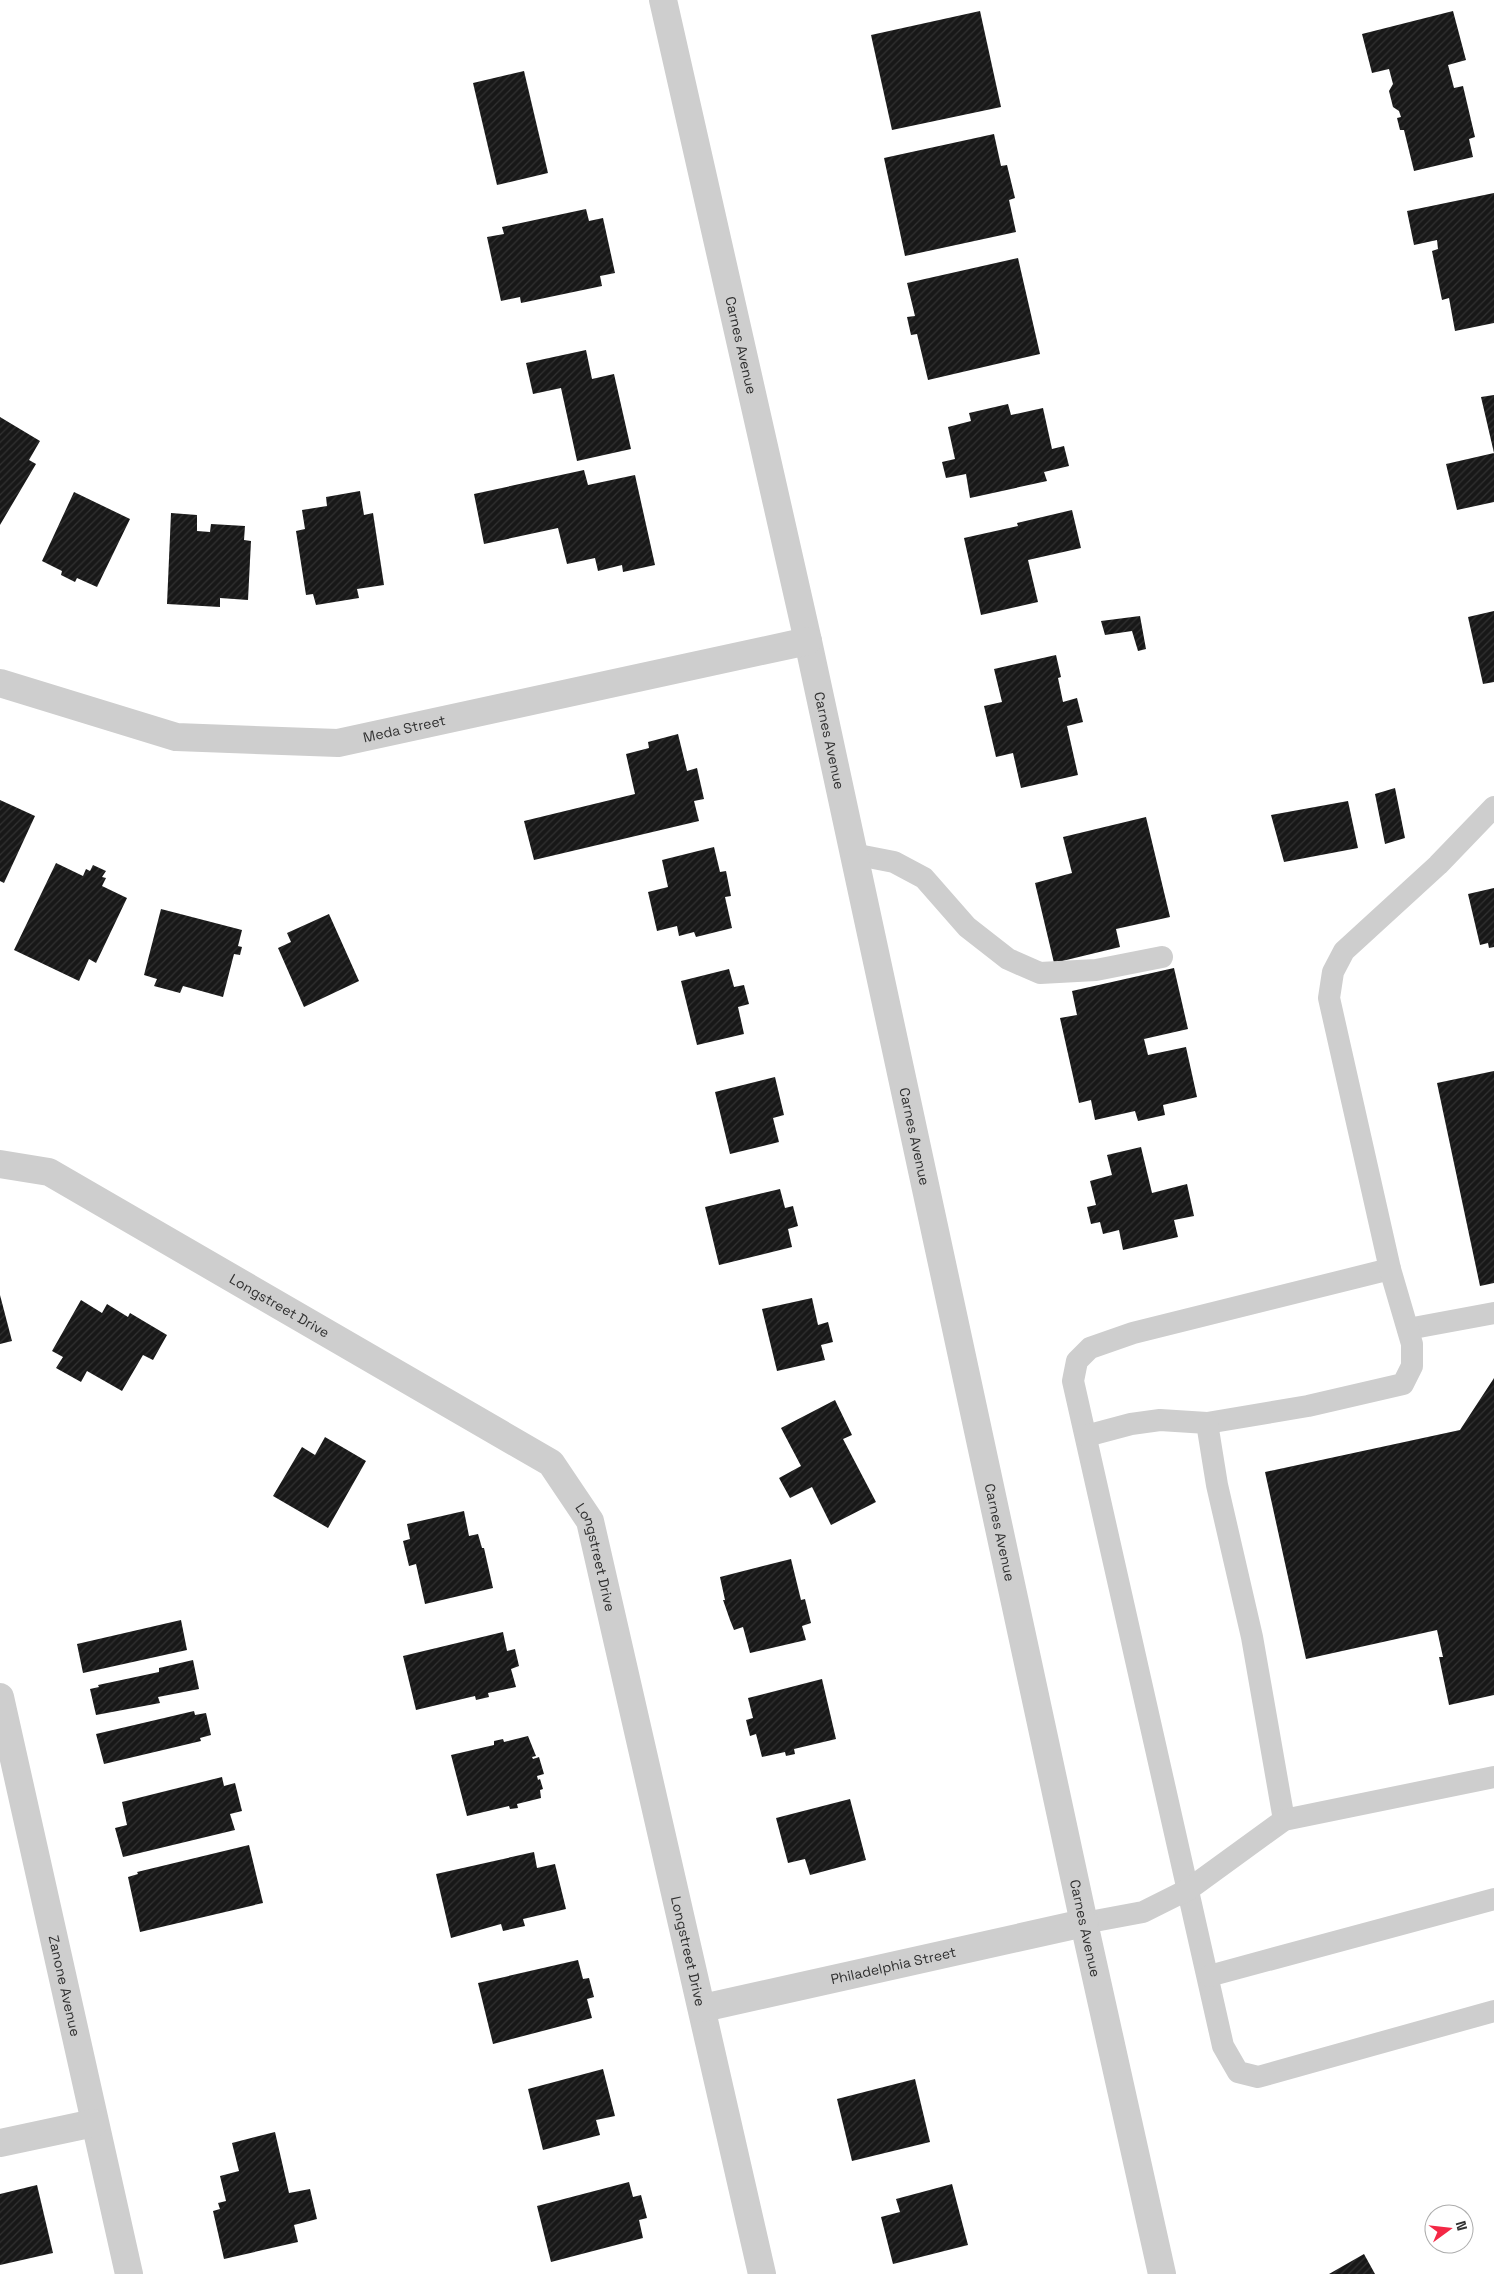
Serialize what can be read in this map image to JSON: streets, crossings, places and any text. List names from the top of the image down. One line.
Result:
{"streets":{"street":["Carnes Avenue","Meda Street","Longstreet Drive","Philadelphia Street","Zanone Avenue"]},"crossings":[["Carnes Avenue","Meda Street"],["Carnes Avenue","Philadelphia Street"],["Longstreet Drive","Philadelphia Street"]],"north":"right"}
